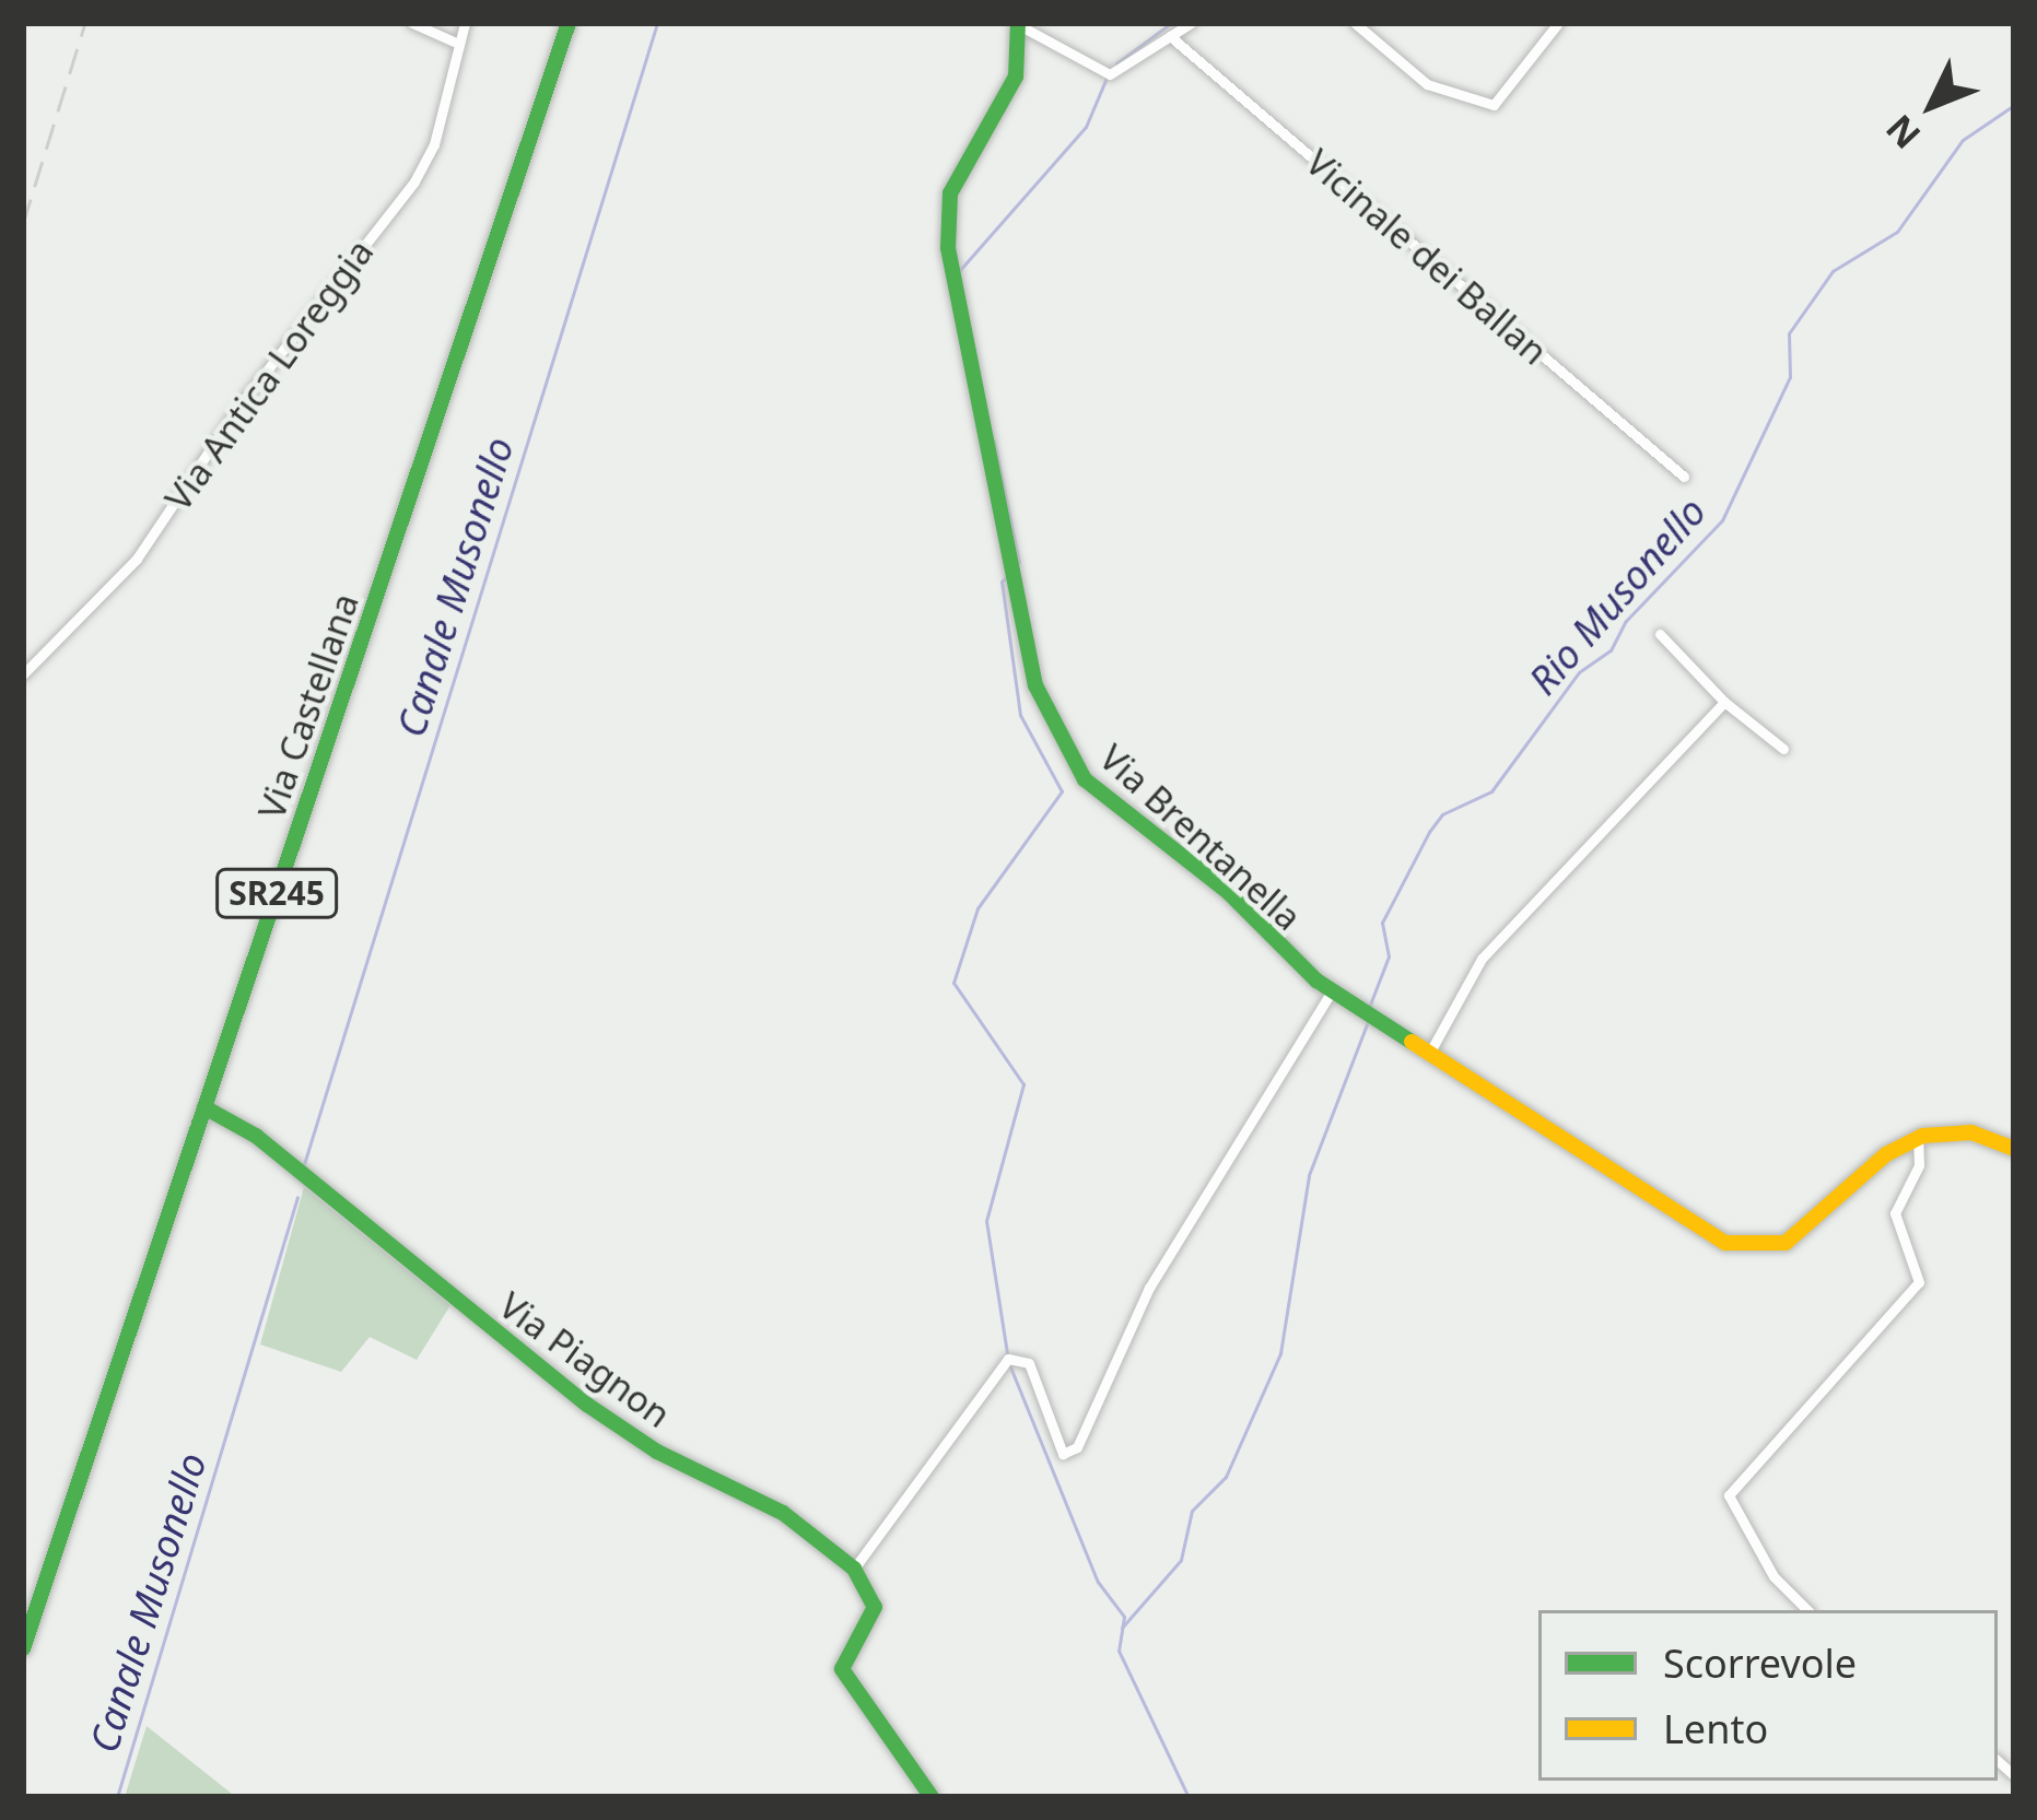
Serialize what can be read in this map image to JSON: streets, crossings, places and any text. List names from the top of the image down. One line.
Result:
{"streets":{"street":["Vicinale dei Ballan","Via Antica Loreggia","Via Castellana","Via Brentanella","SR245","Via Piagnon"]},"crossings":[["Via Castellana","Via Piagnon"]],"water":["Canale Musonello","Rio Musonello"],"legend":["Scorrevole","Lento"],"north":"bottom left"}
